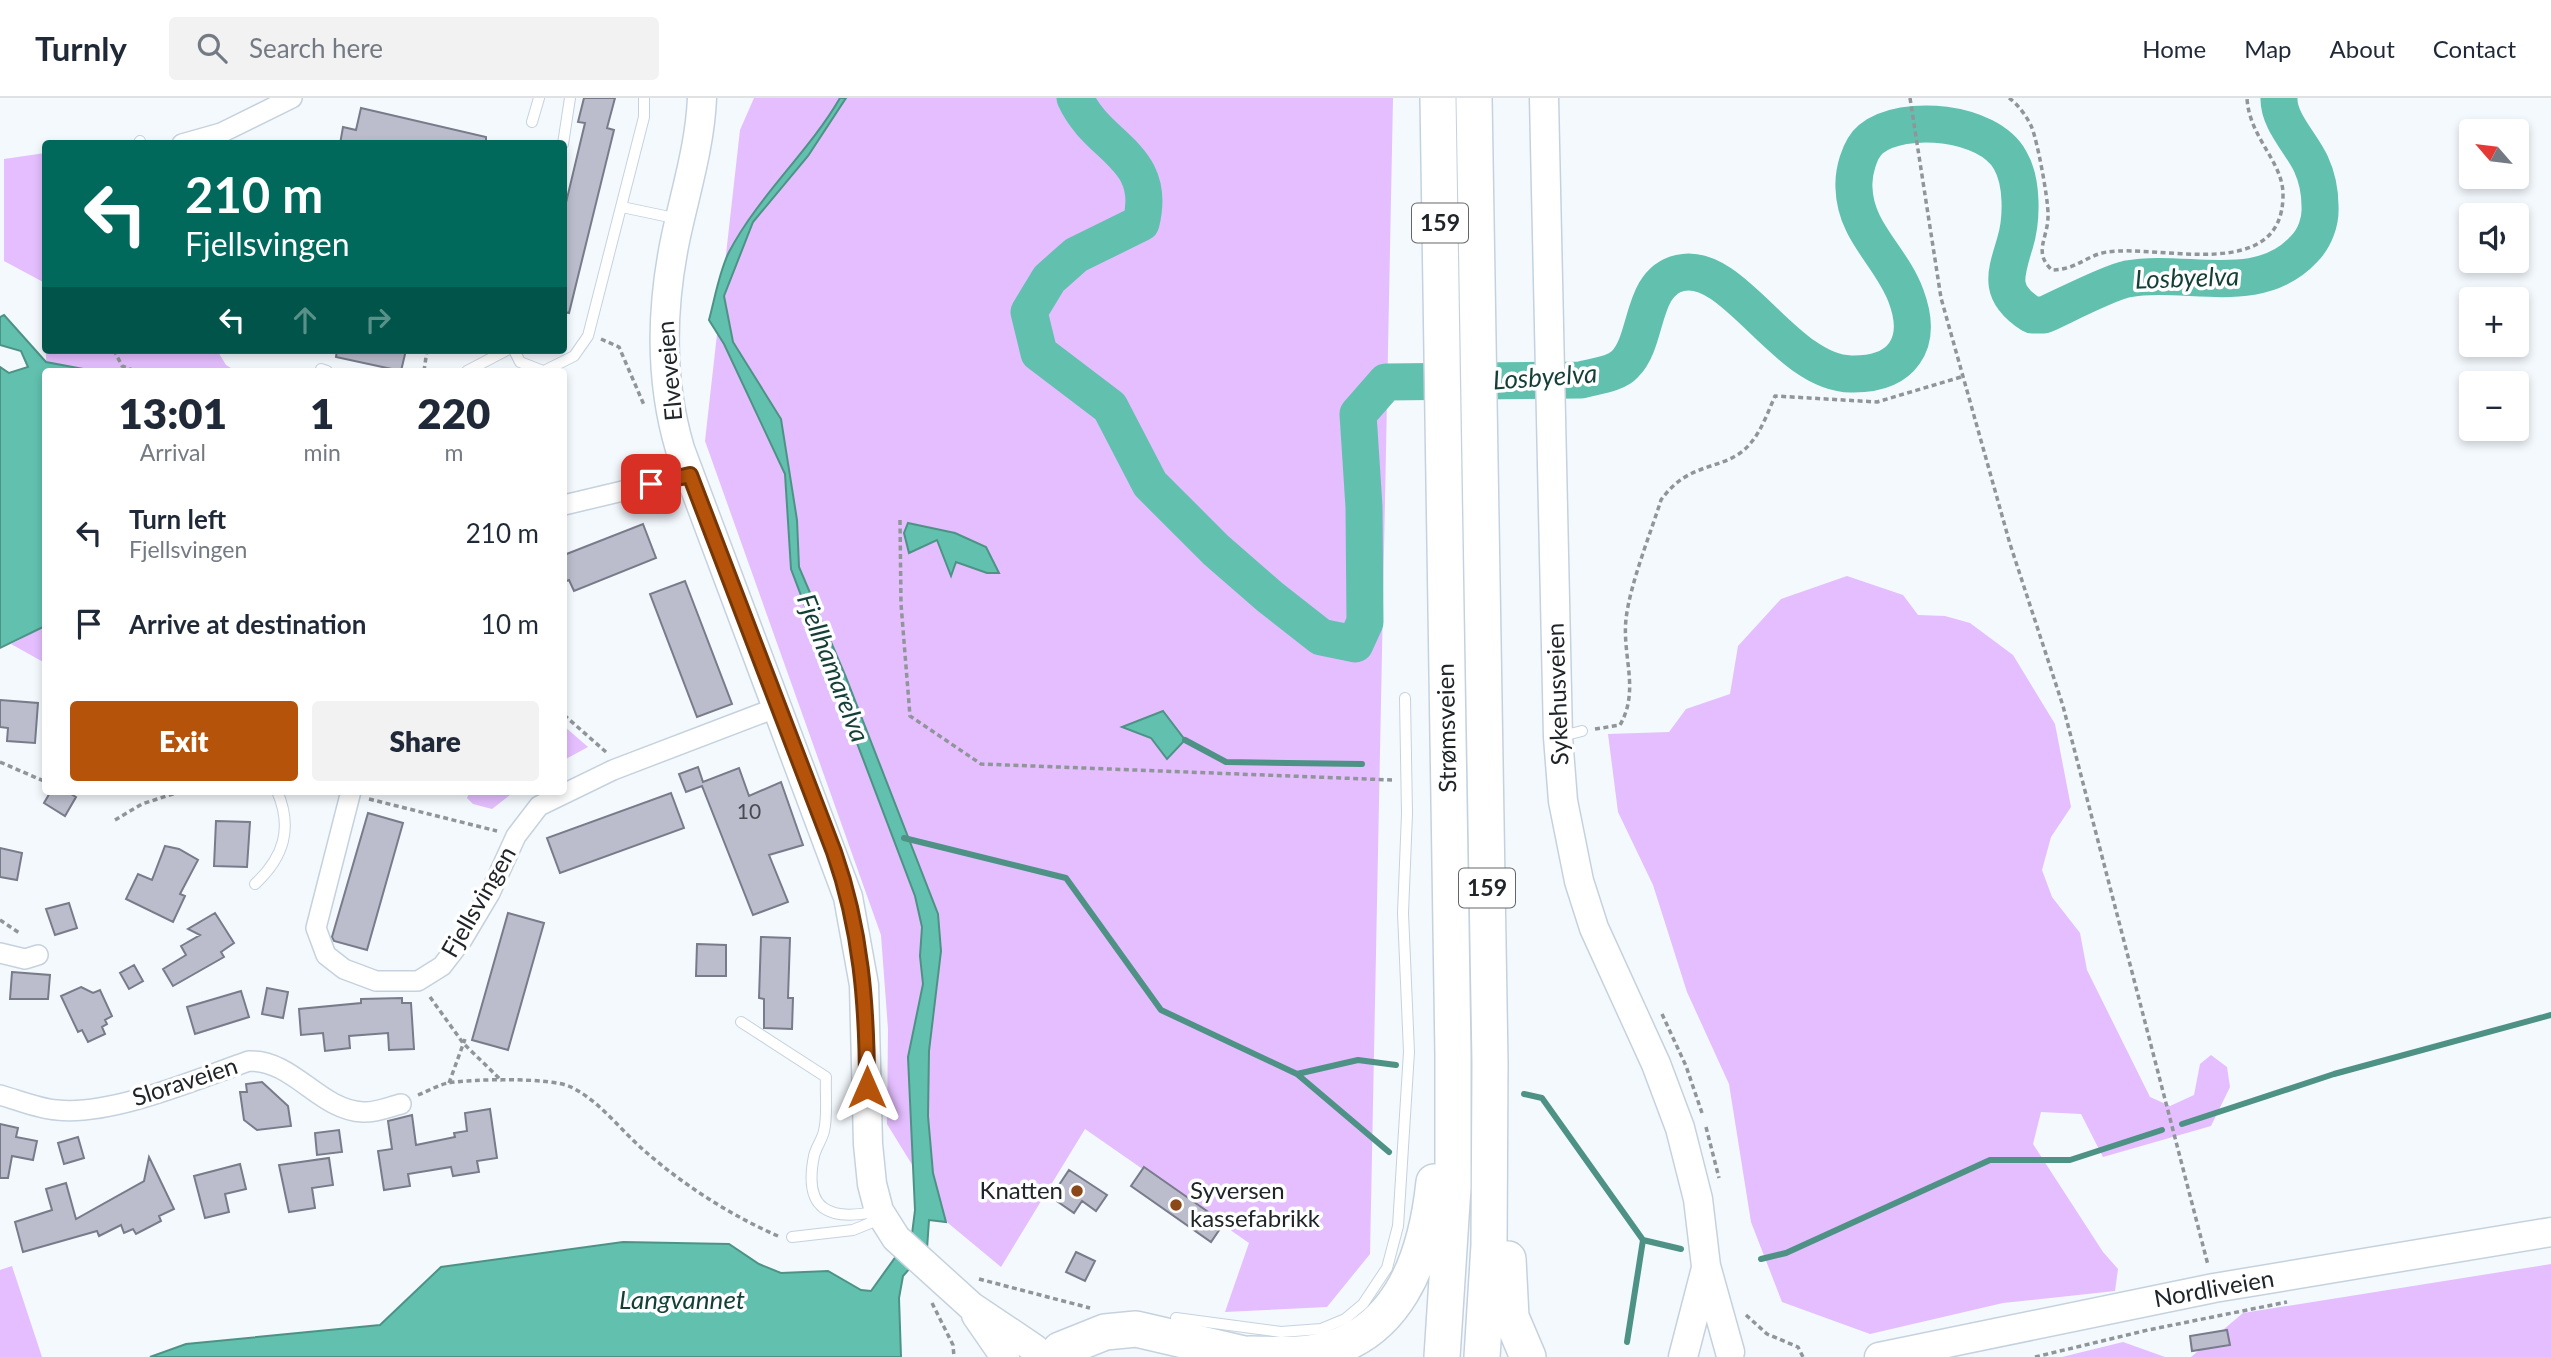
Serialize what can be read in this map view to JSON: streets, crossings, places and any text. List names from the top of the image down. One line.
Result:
{"streets":{"highway":["159","Strømsveien"],"main road":["Elveveien","Sykehusveien","Nordliveien"],"street":["Fjellsvingen","Sloraveien"]},"crossings":[["Elveveien","Fjellsvingen"]],"water":["Losbyelva","Fjellhamarelva","Langvannet"],"places":["Knatten","Syversen kassefabrikk"],"house_numbers":["10"],"north":"top left","page":{"header":"Turnly","search":"Search here","nav":["Home","Map","About","Contact"],"map_buttons":["+","−"],"turn":["210 m","Fjellsvingen"],"eta":["13:01","Arrival","1","min","220","m"],"list":[{"name":"Turn left","note":"Fjellsvingen","value":"210 m"},{"name":"Arrive at destination","value":"10 m"}],"buttons":["Exit","Share"]}}
